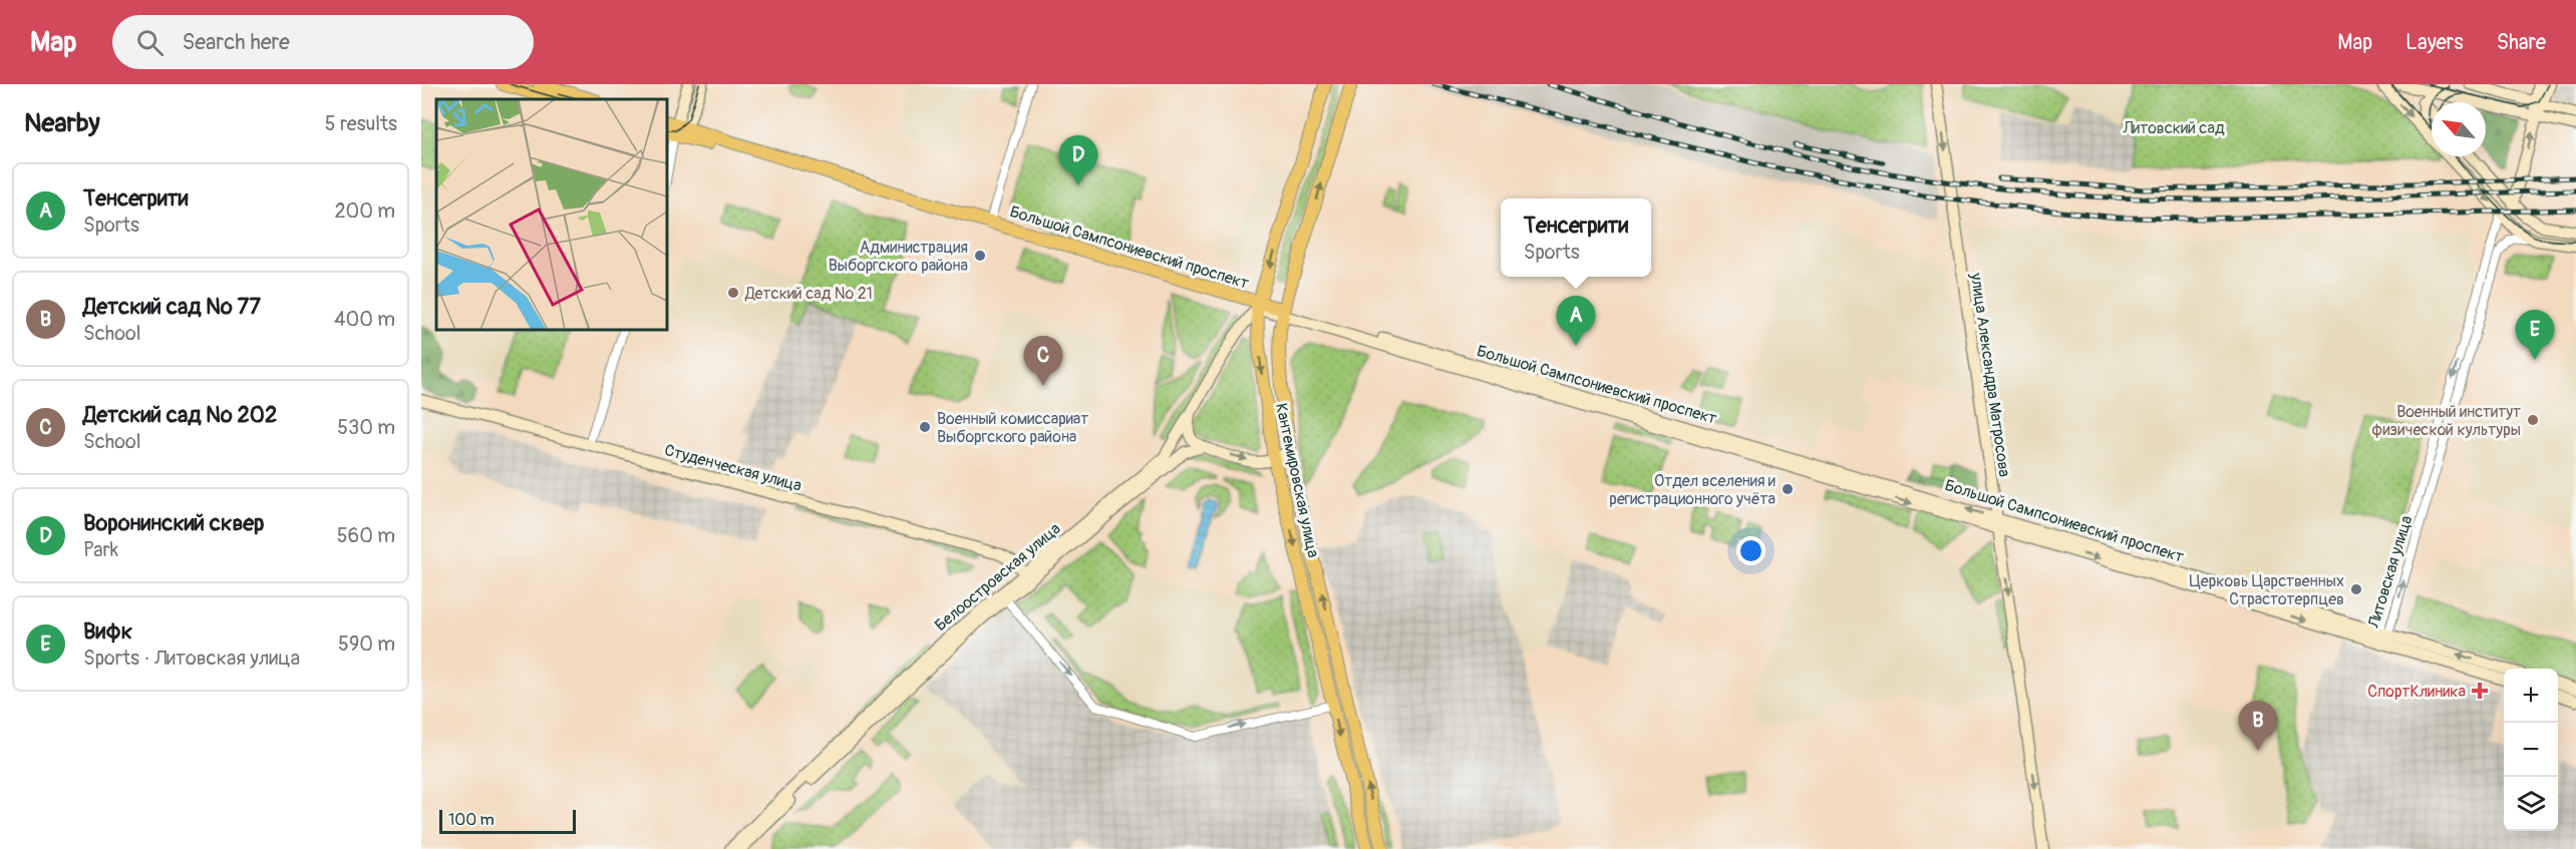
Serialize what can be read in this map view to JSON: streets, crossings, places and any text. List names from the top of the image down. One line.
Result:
{"streets":{"main road":["Большой Сампсониевский проспект","улица Александра Матросова","Студенческая улица","Кантемировская улица","Белоостровская улица"],"street":["Литовская улица"]},"crossings":[["Большой Сампсониевский проспект","улица Александра Матросова"],["Большой Сампсониевский проспект","Кантемировская улица"],["Большой Сампсониевский проспект","Литовская улица"],["Большой Сампсониевский проспект","Белоостровская улица"],["Студенческая улица","Белоостровская улица"],["Кантемировская улица","Белоостровская улица"]],"one_way":["улица Александра Матросова"],"parks":["Литовский сад"],"places":{"other":["Администрация Выборгского района","Детский сад № 21","Военный институт физической культуры","Военный комиссариат Выборгского района","Отдел вселения и регистрационного учёта","Церковь Царственных Страстотерпцев"],"health":["СпортКлиника"]},"scale_bar":"100 m","north":"top left","page":{"header":"Map","search":"Search here","nav":["Map","Layers","Share"],"heading":["Nearby","5 results"],"pins":["D","A","E","C","B"],"list":[{"mark":"A","name":"Тенсегрити","note":"Sports","value":"200 m"},{"mark":"B","name":"Детский сад № 77","note":"School","value":"400 m"},{"mark":"C","name":"Детский сад № 202","note":"School","value":"530 m"},{"mark":"D","name":"Воронинский сквер","note":"Park","value":"560 m"},{"mark":"E","name":"Вифк","note":"Sports · Литовская улица","value":"590 m"}],"popup":["Тенсегрити","Sports"],"map_buttons":["+","−"],"scale":"100 m"}}
